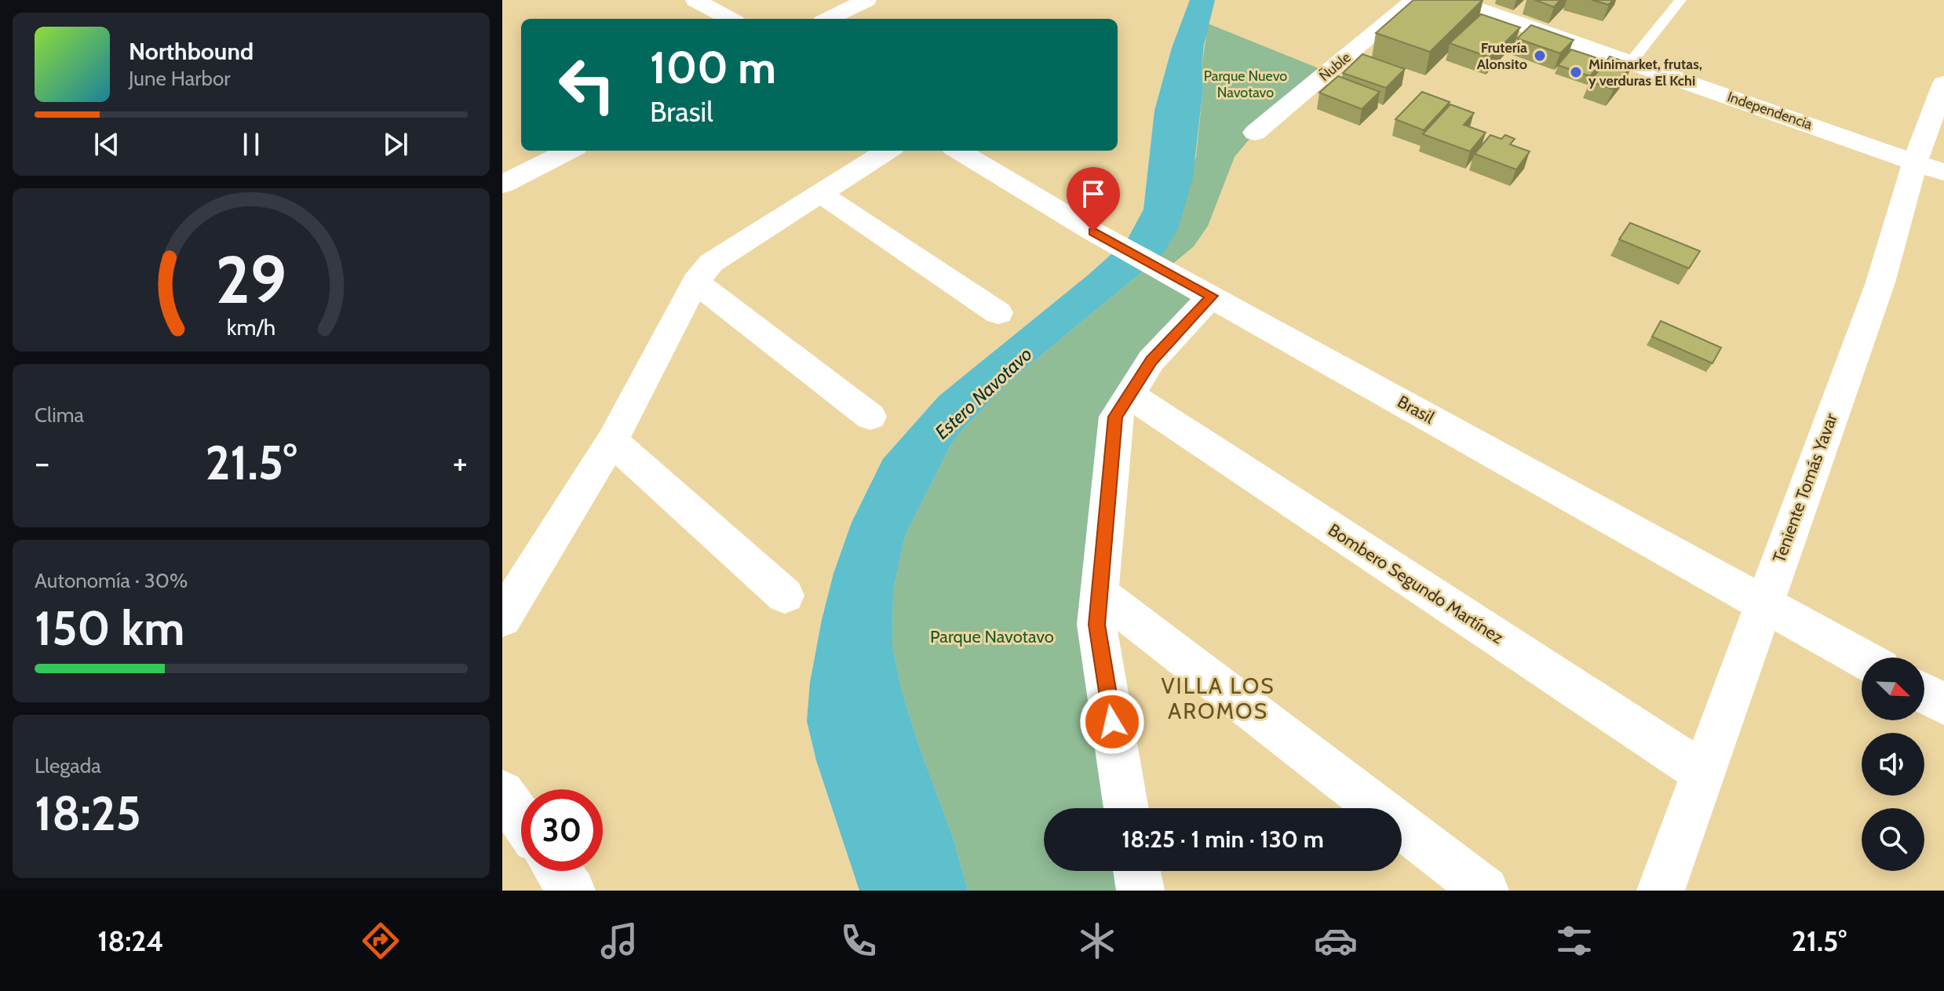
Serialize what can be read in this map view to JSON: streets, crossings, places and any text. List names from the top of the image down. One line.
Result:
{"streets":{"street":["Ñuble","Independencia","Brasil","Teniente Tomás Yavar","Bombero Segundo Martínez"]},"crossings":[["Independencia","Teniente Tomás Yavar"],["Brasil","Teniente Tomás Yavar"],["Teniente Tomás Yavar","Bombero Segundo Martínez"]],"districts":["VILLA LOS AROMOS"],"water":["Estero Navotavo"],"parks":["Parque Nuevo Navotavo","Parque Navotavo"],"places":["Frutería Alonsito","Minimarket, frutas, y verduras El Kchi"],"north":"bottom right","page":{"turn":["100 m","Brasil"],"song":["Northbound","June Harbor"],"tile":["Clima",["Autonomía · 30%","150 km"],["Llegada","18:25"]],"heat":["−","21.5°","+"],"limit":"30","trip":"18:25 · 1 min · 130 m","tabs":["18:24","21.5°"],"gauge":["29","km/h"]}}
